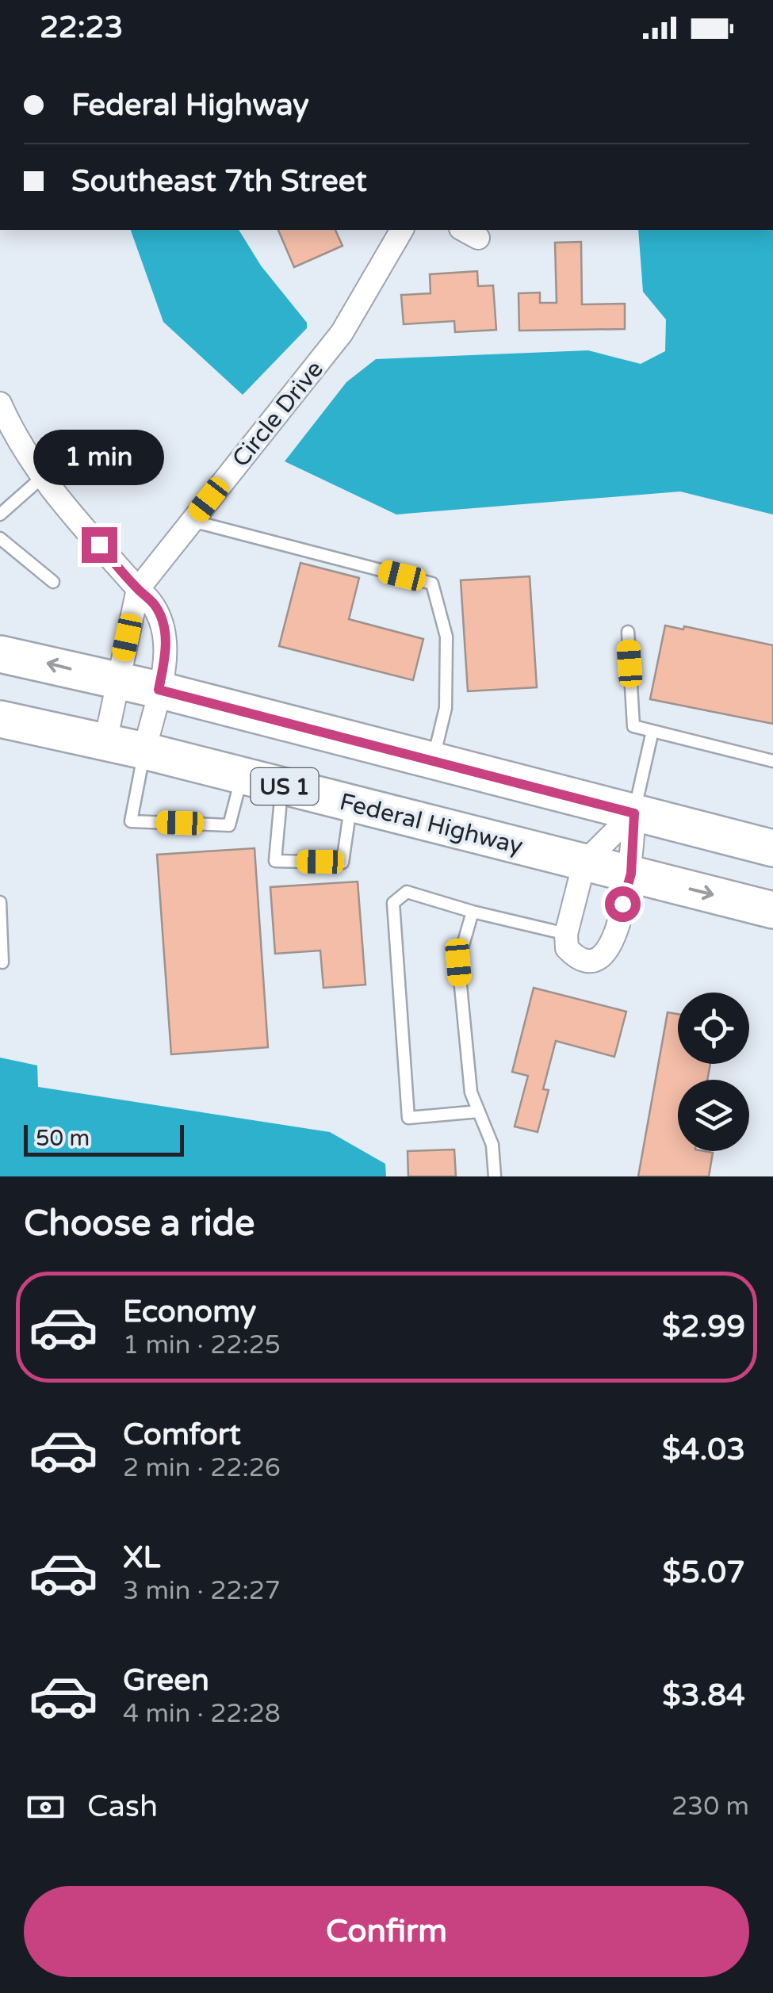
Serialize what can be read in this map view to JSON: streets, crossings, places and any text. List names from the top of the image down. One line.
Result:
{"streets":{"main road":["US 1","Federal Highway"],"street":["Circle Drive"]},"scale_bar":"50 m","page":{"status":"22:23","banner":["Federal Highway","Southeast 7th Street"],"bubble":"1 min","scale":"50 m","heading":"Choose a ride","list":[{"name":"Economy","note":"1 min · 22:25","value":"$2.99"},{"name":"Comfort","note":"2 min · 22:26","value":"$4.03"},{"name":"XL","note":"3 min · 22:27","value":"$5.07"},{"name":"Green","note":"4 min · 22:28","value":"$3.84"}],"pay":["Cash","230 m"],"buttons":"Confirm"}}
